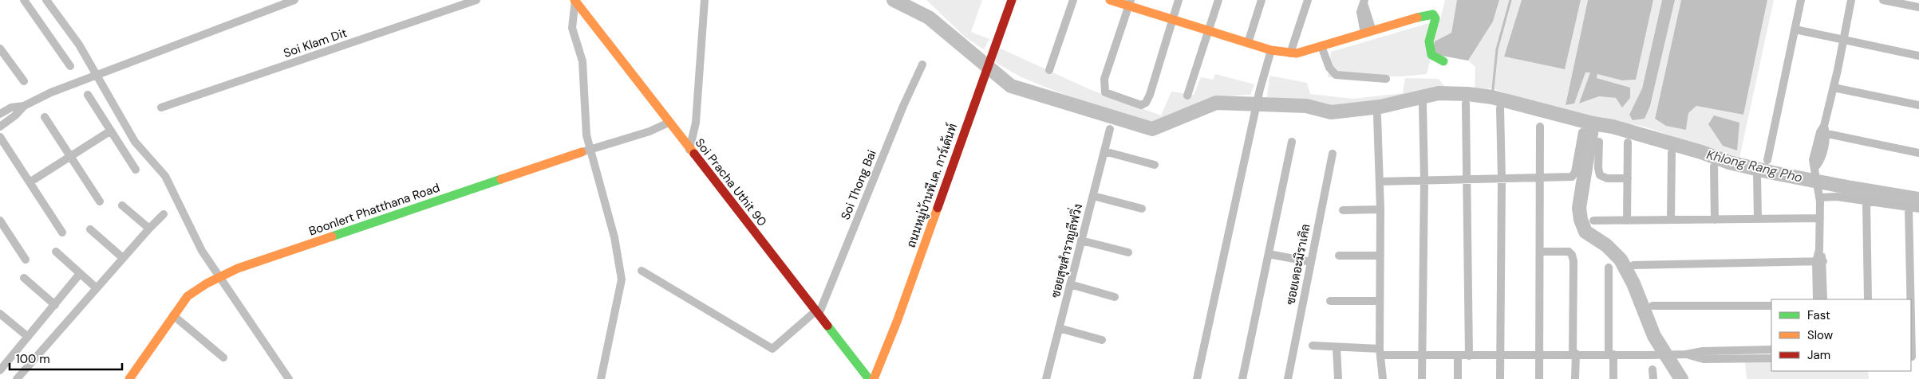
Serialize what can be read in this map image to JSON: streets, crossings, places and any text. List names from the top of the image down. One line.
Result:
{"streets":{"street":["Soi Klam Dit","Soi Pracha Uthit 90","Soi Thong Bai","ถนนหมู่บ้านพี.เค. การ์เด้นท์","Boonlert Phatthana Road","ซอยสุขสำราญลีฟวิ่ง","ซอยเดอะมิราเคิล"]},"crossings":[["Soi Pracha Uthit 90","Soi Thong Bai"],["Soi Pracha Uthit 90","Boonlert Phatthana Road"]],"water":["Khlong Rang Pho"],"legend":["Fast","Slow","Jam"],"scale_bar":"100 m"}
